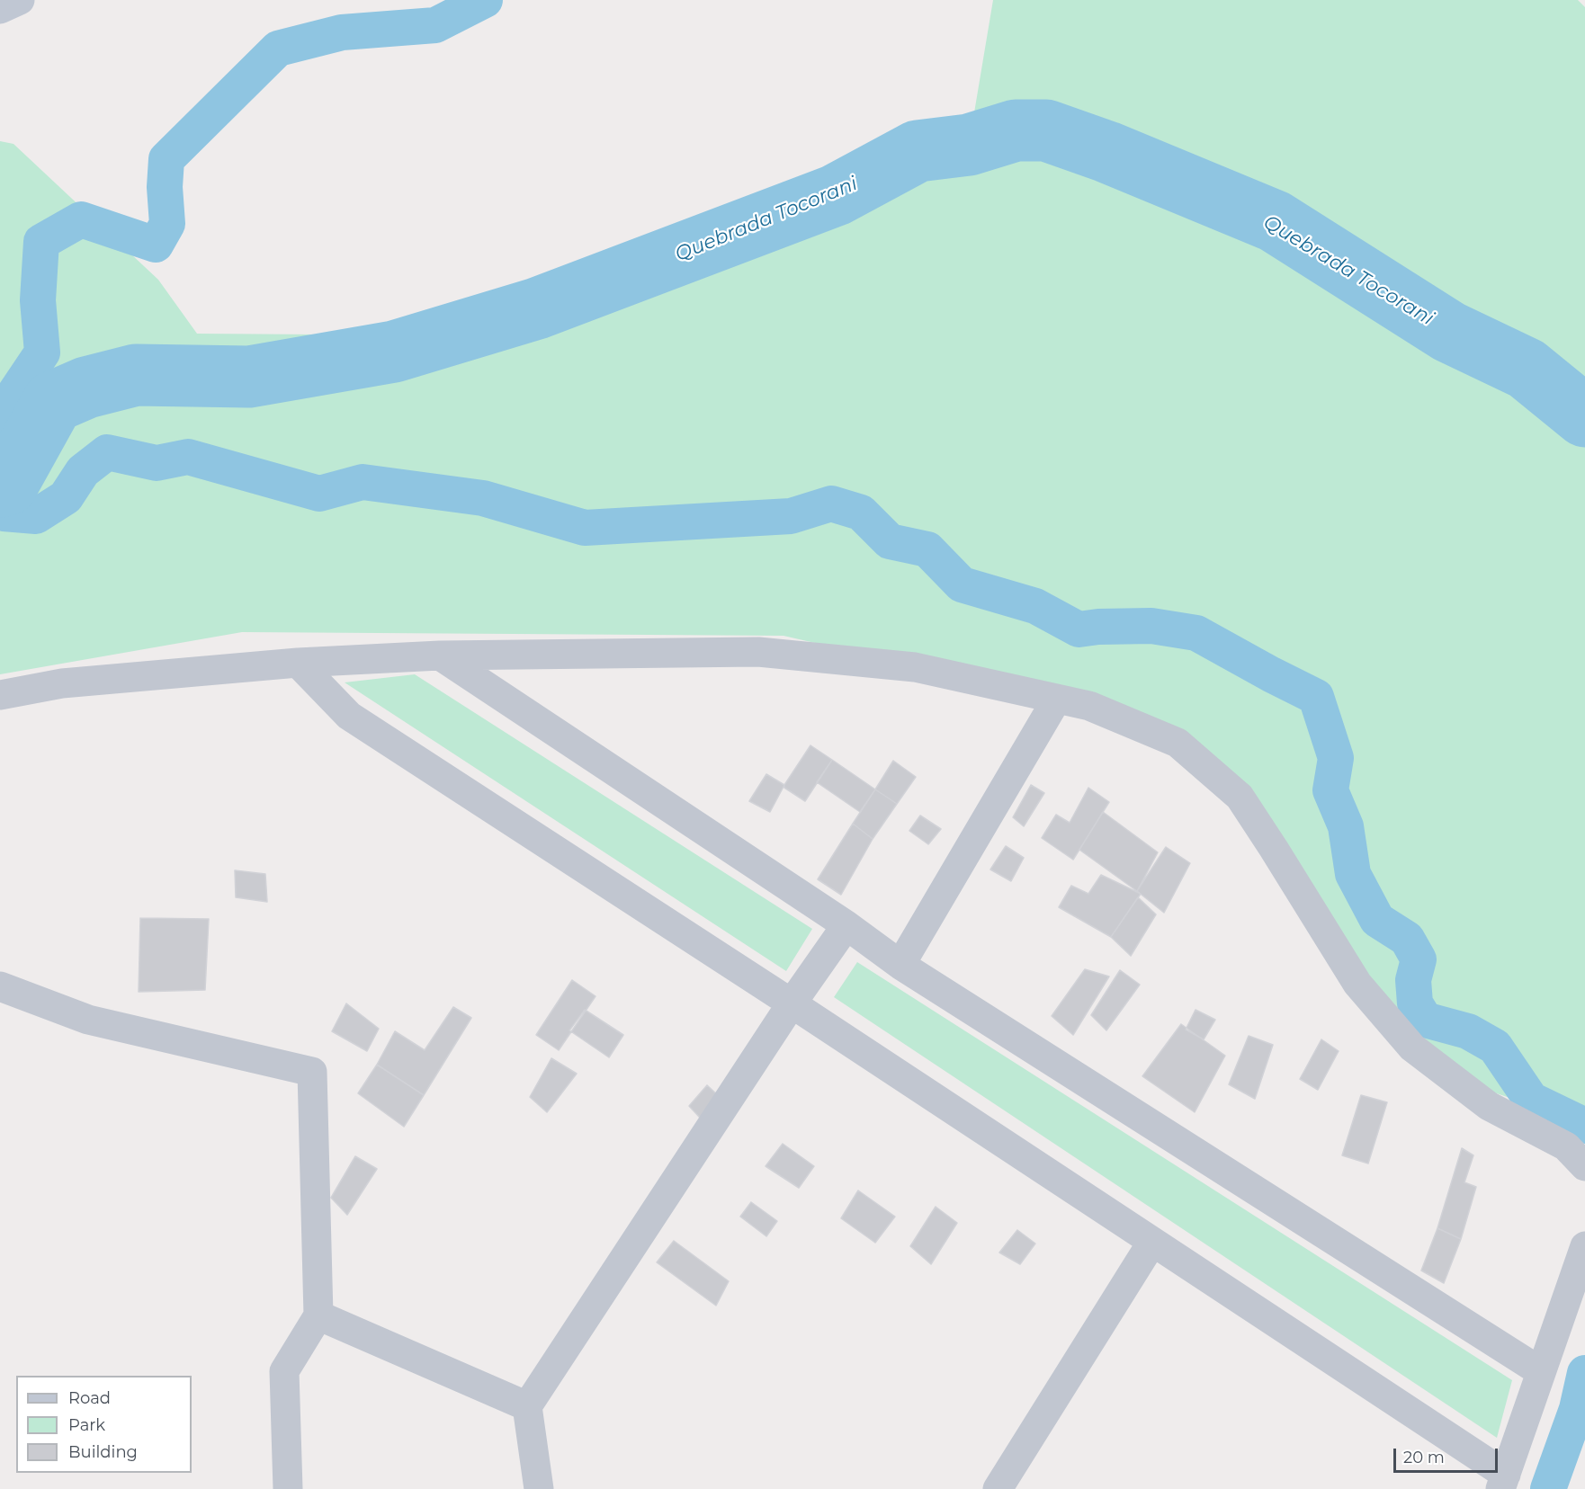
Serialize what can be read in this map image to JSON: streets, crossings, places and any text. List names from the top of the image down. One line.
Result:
{"water":["Quebrada Tocorani"],"legend":["Road","Park","Building"],"scale_bar":"20 m"}
